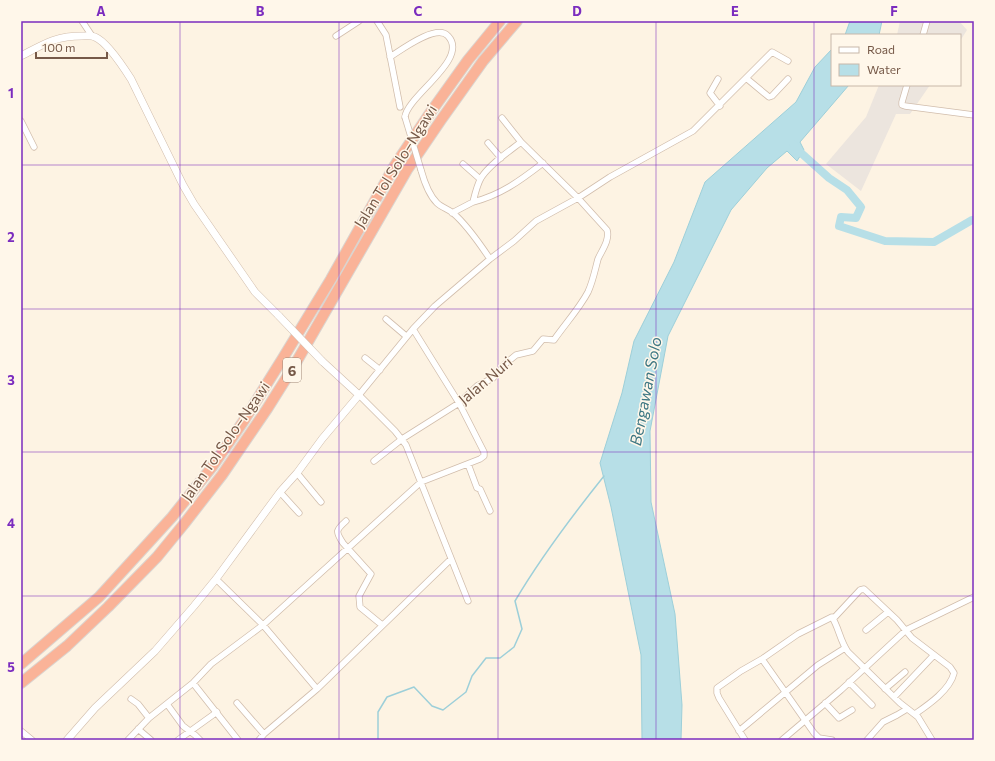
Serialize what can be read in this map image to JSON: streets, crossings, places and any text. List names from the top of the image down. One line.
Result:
{"streets":{"highway":["Jalan Tol Solo–Ngawi","6"],"street":["Jalan Nuri"]},"water":["Bengawan Solo"],"legend":["Road","Water"],"scale_bar":"100 m","grid":{"columns":["A","B","C","D","E","F"],"rows":["1","2","3","4","5"]}}
